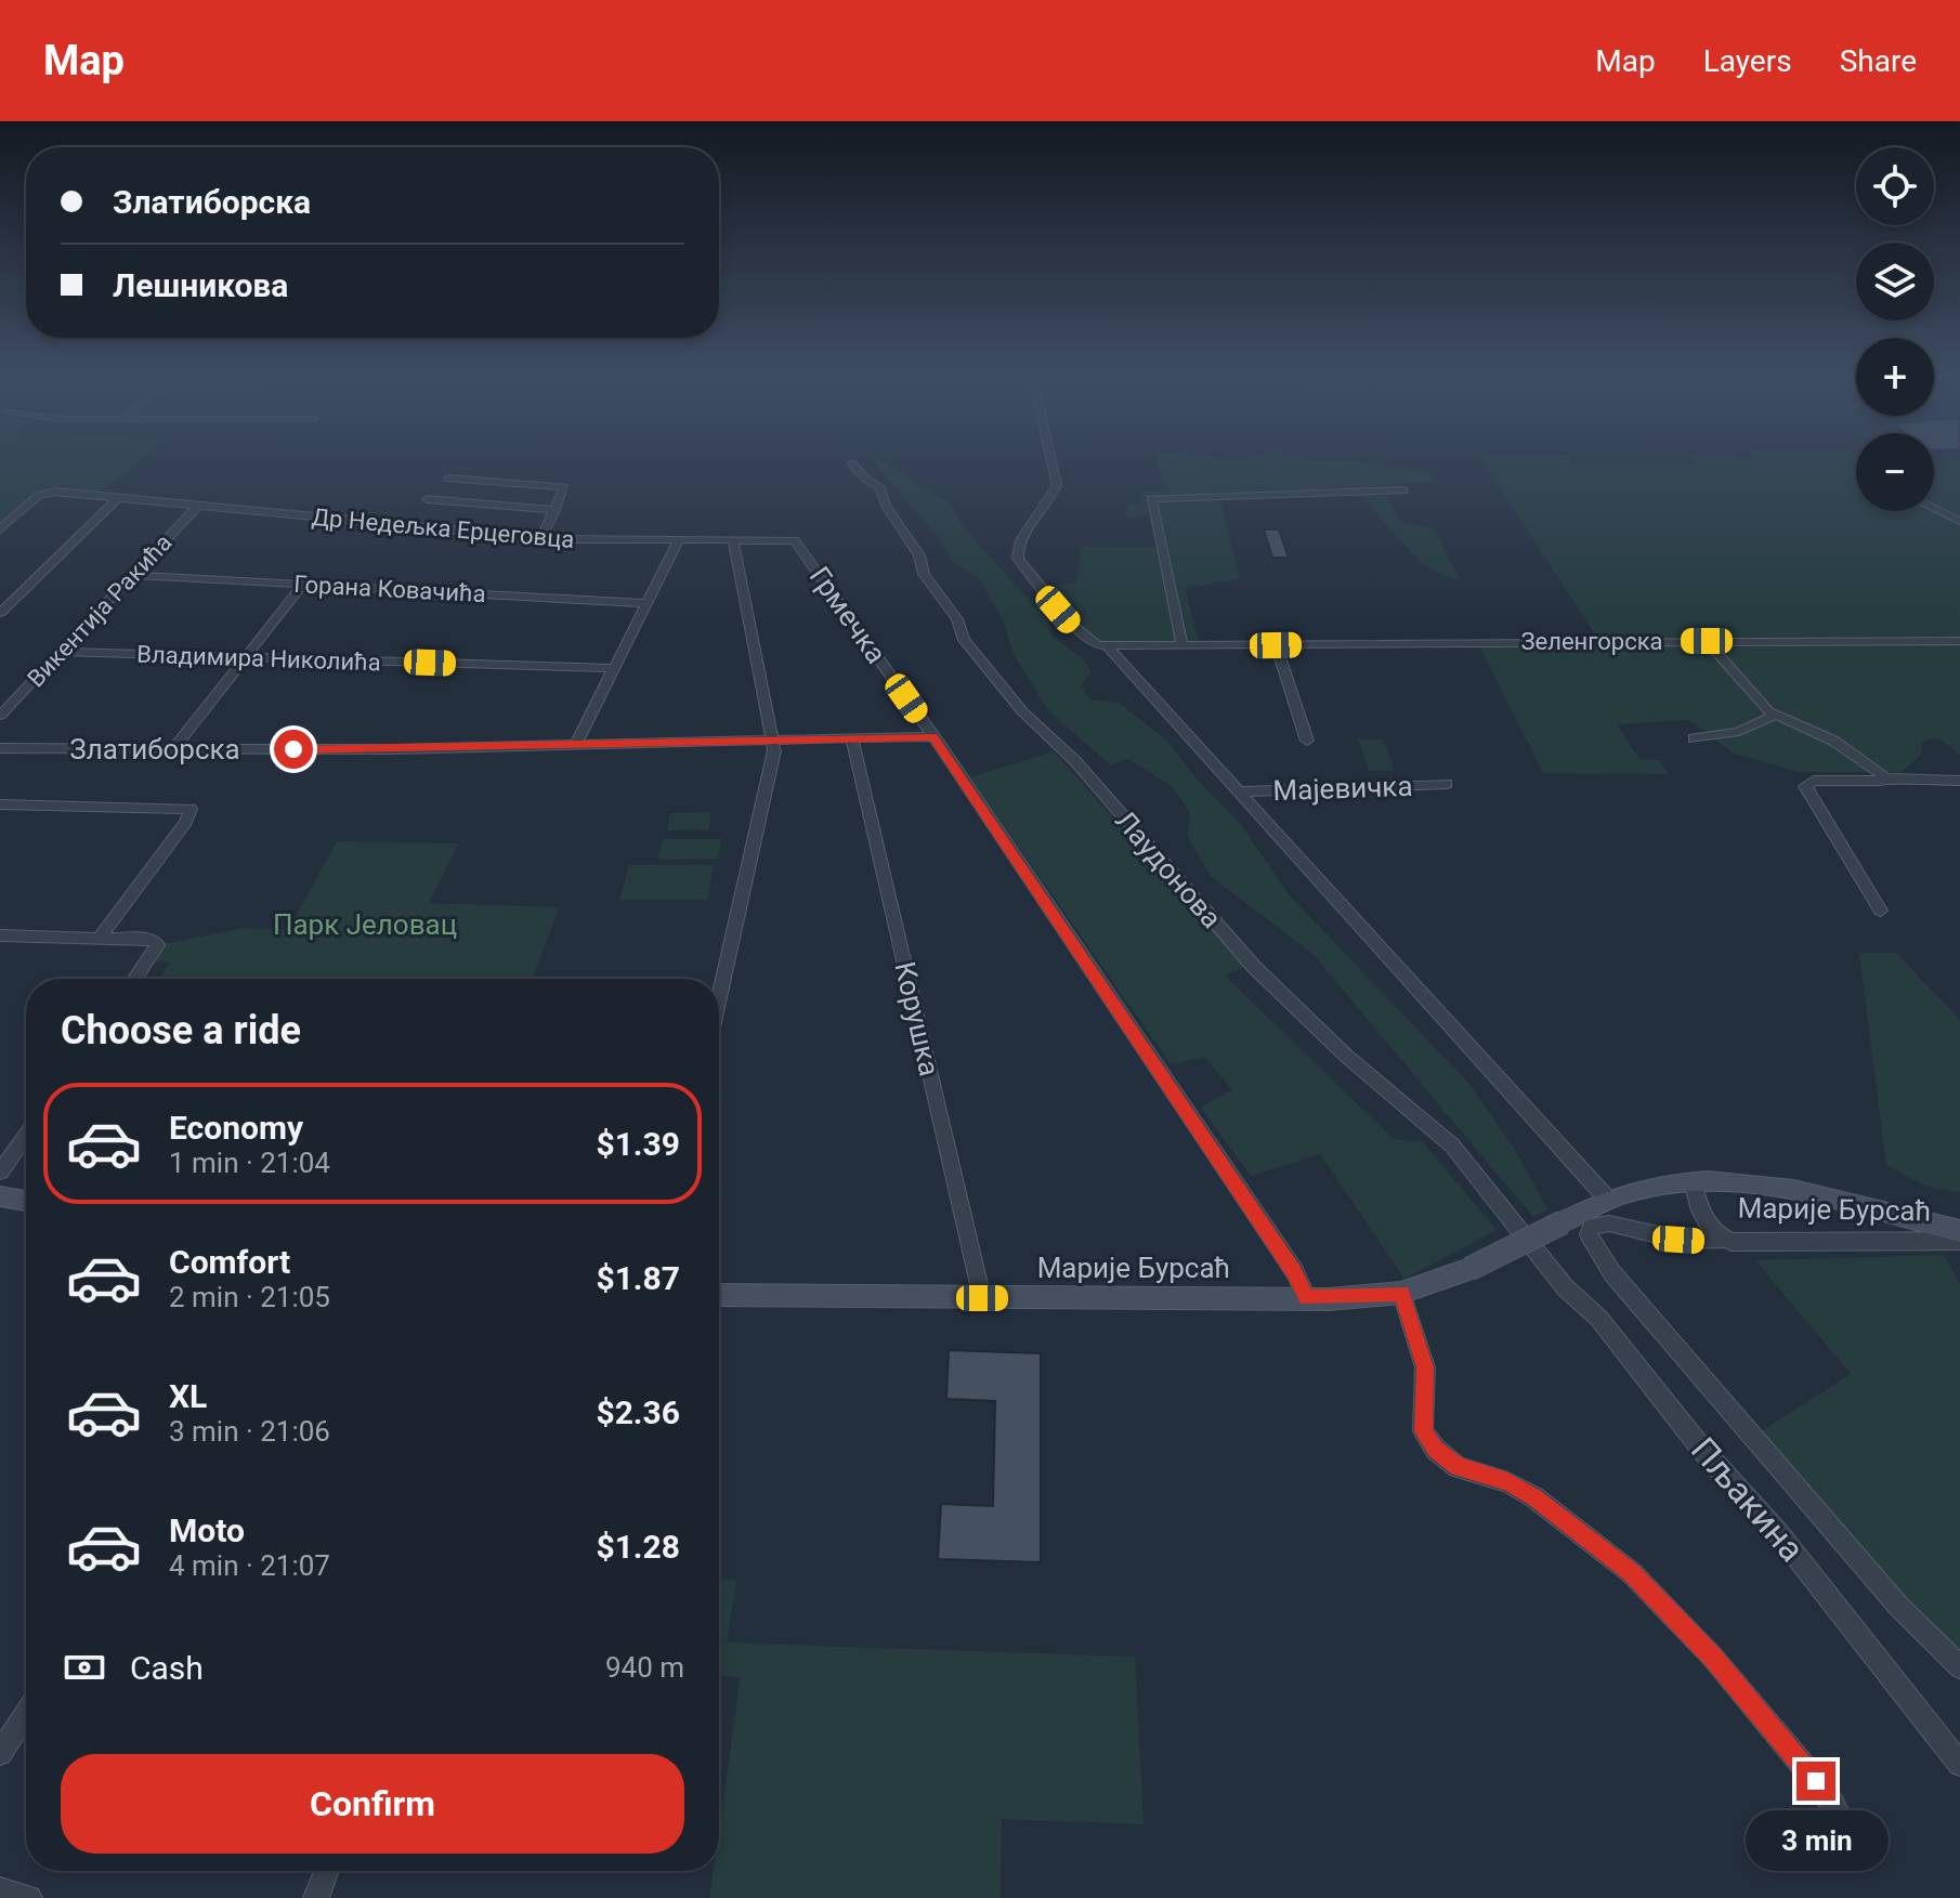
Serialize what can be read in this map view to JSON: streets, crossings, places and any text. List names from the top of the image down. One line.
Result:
{"streets":{"main road":["Марије Бурсаћ"],"street":["Др Недељка Ерцеговца","Горана Ковачића","Викентија Ракића","Грмечка","Зеленгорска","Владимира Николића","Златиборска","Мајевичка","Лаудонова","Корушка","Пљакина"]},"crossings":[["Др Недељка Ерцеговца","Викентија Ракића"],["Др Недељка Ерцеговца","Грмечка"],["Горана Ковачића","Викентија Ракића"],["Викентија Ракића","Владимира Николића"],["Грмечка","Златиборска"],["Грмечка","Марије Бурсаћ"],["Златиборска","Корушка"],["Лаудонова","Пљакина"],["Корушка","Марије Бурсаћ"]],"parks":["Парк Јеловац"],"page":{"header":"Map","nav":["Map","Layers","Share"],"map_buttons":["+","−"],"banner":["Златиборска","Лешникова"],"heading":"Choose a ride","list":[{"name":"Economy","note":"1 min · 21:04","value":"$1.39"},{"name":"Comfort","note":"2 min · 21:05","value":"$1.87"},{"name":"XL","note":"3 min · 21:06","value":"$2.36"},{"name":"Moto","note":"4 min · 21:07","value":"$1.28"}],"pay":["Cash","940 m"],"buttons":"Confirm","bubble":"3 min"}}
